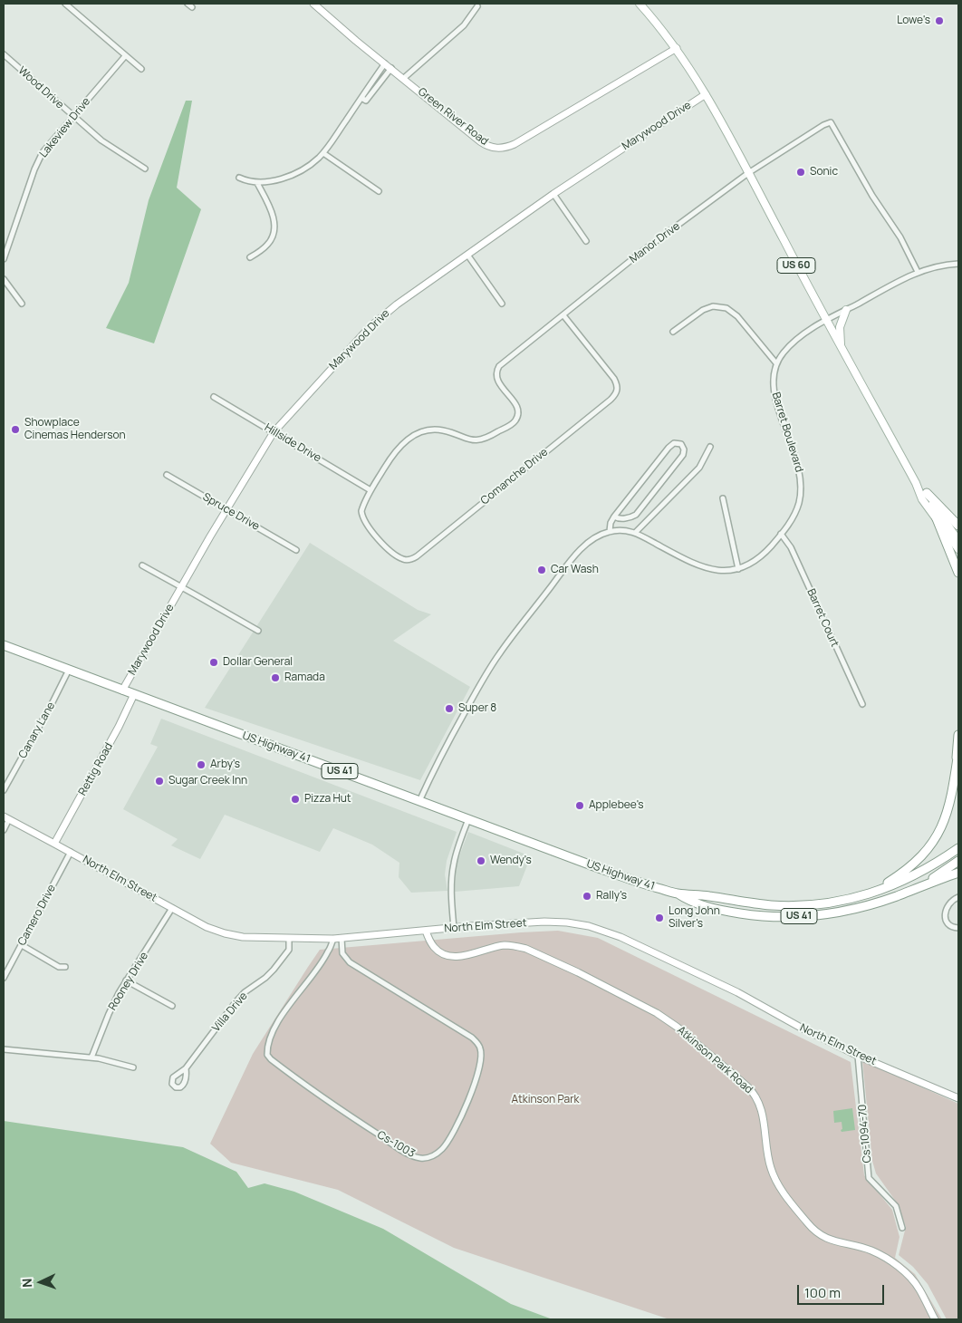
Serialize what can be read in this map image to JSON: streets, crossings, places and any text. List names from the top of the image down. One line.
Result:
{"streets":{"highway":["US Highway 41","US 41"],"main road":["US 60"],"street":["Wood Drive","Green River Road","Marywood Drive","Lakeview Drive","Manor Drive","Barret Boulevard","Hillside Drive","Comanche Drive","Spruce Drive","Barret Court","Canary Lane","Rettig Road","North Elm Street","Camero Drive","Rooney Drive","Villa Drive","Atkinson Park Road","Cs-1094-70","Cs-1003"]},"crossings":[["Wood Drive","Lakeview Drive"],["Green River Road","US 60"],["Marywood Drive","US 60"],["Marywood Drive","Hillside Drive"],["Marywood Drive","Spruce Drive"],["Marywood Drive","US Highway 41"],["Manor Drive","US 60"],["Manor Drive","Barret Boulevard"],["Manor Drive","Hillside Drive"],["Manor Drive","Comanche Drive"],["US 60","Barret Boulevard"],["Barret Boulevard","Barret Court"],["Hillside Drive","Comanche Drive"],["Canary Lane","US Highway 41"],["US Highway 41","Rettig Road"],["US Highway 41","US 41"],["Rettig Road","North Elm Street"],["North Elm Street","Camero Drive"],["North Elm Street","Rooney Drive"],["North Elm Street","Villa Drive"],["North Elm Street","Atkinson Park Road"],["North Elm Street","Cs-1094-70"],["North Elm Street","Cs-1003"]],"parks":["Atkinson Park"],"places":["Lowe's","Sonic","Showplace Cinemas Henderson","Car Wash","Dollar General","Ramada","Super 8","Arby's","Sugar Creek Inn","Pizza Hut","Applebee's","Wendy's","Rally's","Long John Silver's"],"scale_bar":"100 m","north":"left"}
